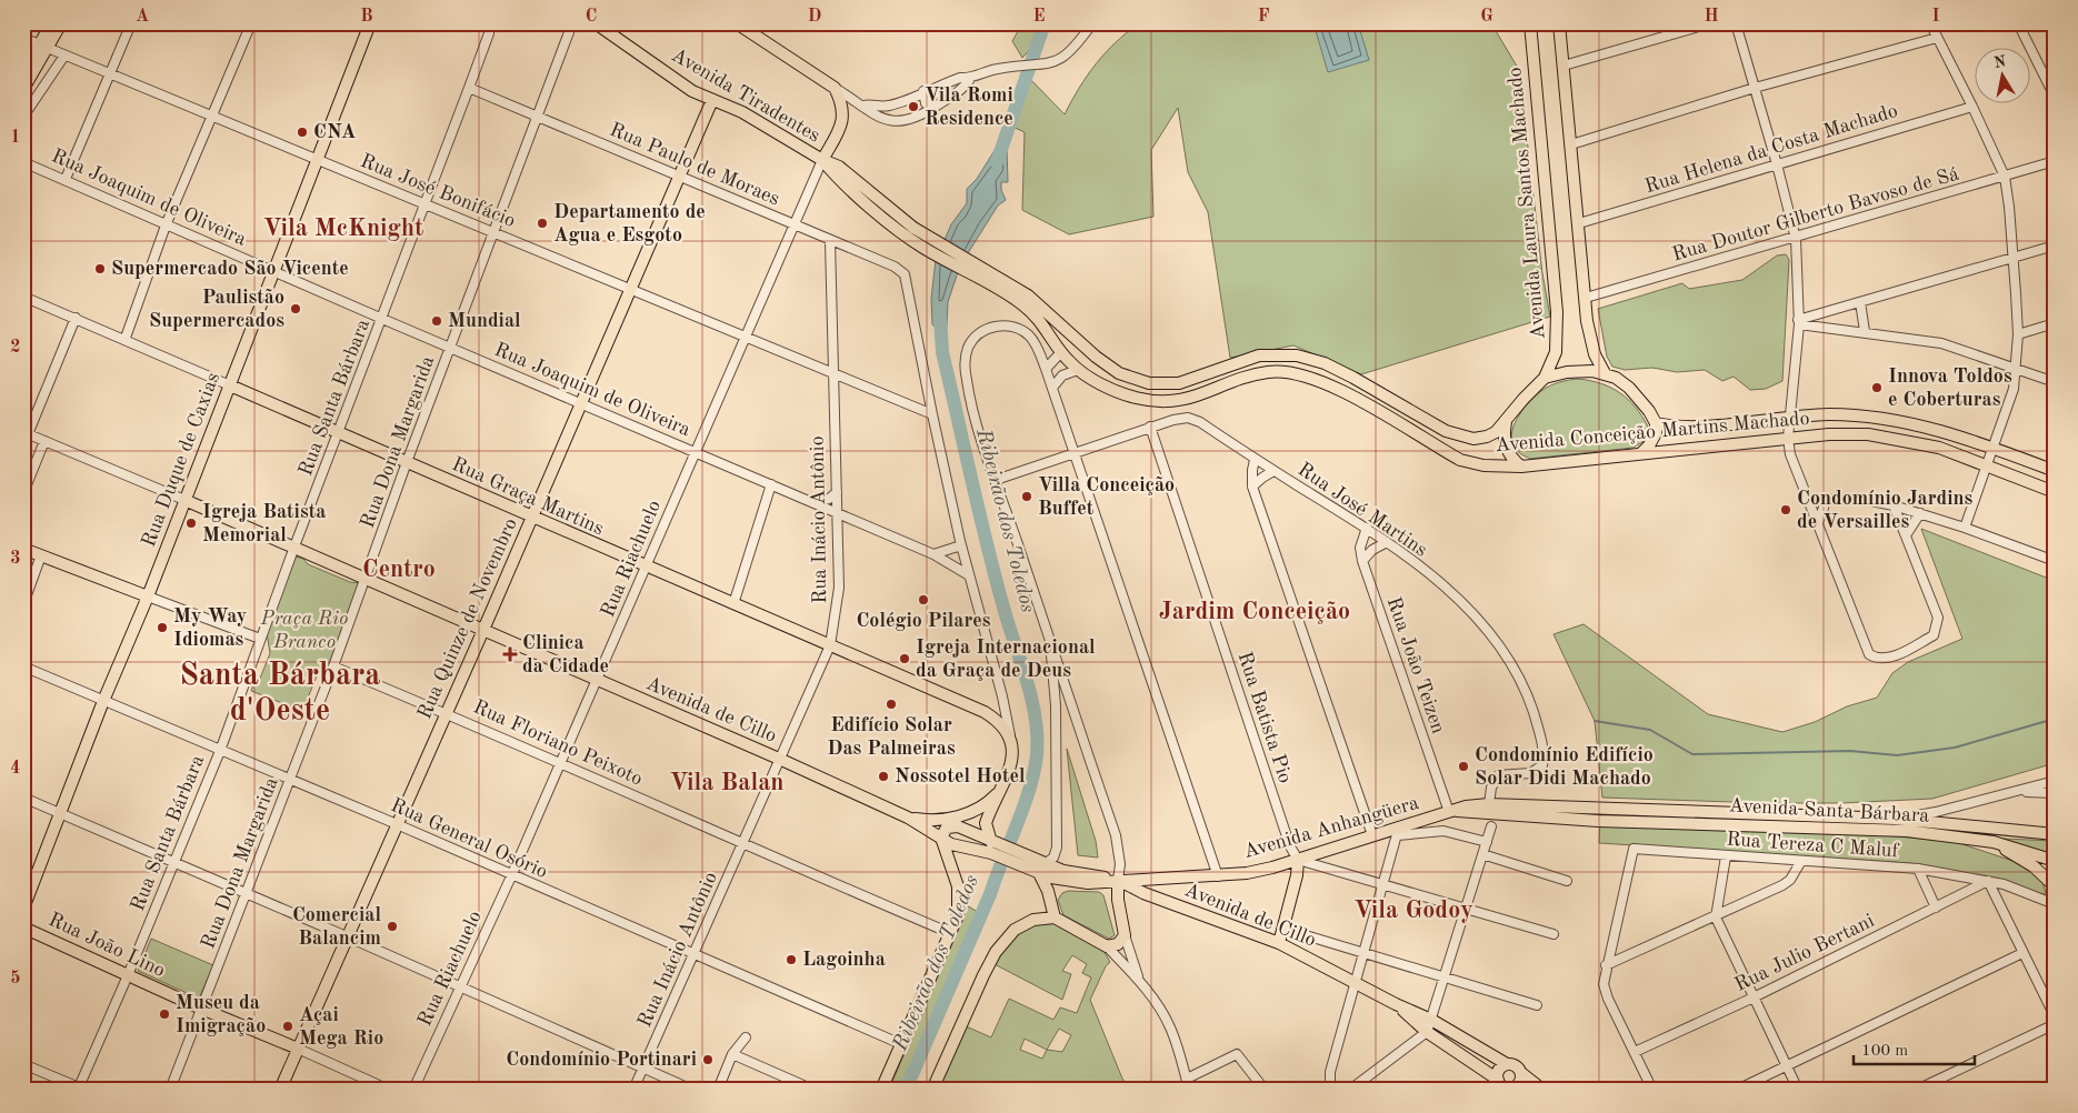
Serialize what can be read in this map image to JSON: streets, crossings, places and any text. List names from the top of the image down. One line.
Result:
{"streets":{"main road":["Avenida Tiradentes","Avenida Laura Santos Machado","Avenida Conceição Martins Machado","Rua Duque de Caxias","Rua Graça Martins","Rua Quinze de Novembro","Avenida de Cillo","Avenida Santa Bárbara","Avenida Anhangüera","Rua João Lino"],"street":["Rua Helena da Costa Machado","Rua Paulo de Moraes","Rua José Bonifácio","Rua Joaquim de Oliveira","Rua Doutor Gilberto Bavoso de Sá","Rua Santa Bárbara","Rua Dona Margarida","Rua José Martins","Rua Inácio Antônio","Rua Riachuelo","Rua João Teizen","Rua Batista Pio","Rua Floriano Peixoto","Rua General Osório","Rua Tereza C Maluf","Rua Julio Bertani"]},"crossings":[["Avenida Tiradentes","Avenida Conceição Martins Machado"],["Avenida Tiradentes","Rua Riachuelo"],["Avenida Tiradentes","Rua Quinze de Novembro"],["Rua Paulo de Moraes","Rua José Bonifácio"],["Rua Paulo de Moraes","Rua Santa Bárbara"],["Rua Paulo de Moraes","Rua Dona Margarida"],["Rua Paulo de Moraes","Rua Inácio Antônio"],["Rua Paulo de Moraes","Rua Riachuelo"],["Rua Paulo de Moraes","Rua Quinze de Novembro"],["Rua José Bonifácio","Rua Santa Bárbara"],["Rua José Bonifácio","Rua Dona Margarida"],["Rua José Bonifácio","Rua Duque de Caxias"],["Rua José Bonifácio","Rua Inácio Antônio"],["Rua José Bonifácio","Rua Riachuelo"],["Rua José Bonifácio","Rua Quinze de Novembro"],["Rua Joaquim de Oliveira","Rua Santa Bárbara"],["Rua Joaquim de Oliveira","Rua Dona Margarida"],["Rua Joaquim de Oliveira","Rua Duque de Caxias"],["Rua Joaquim de Oliveira","Rua Inácio Antônio"],["Rua Joaquim de Oliveira","Rua Riachuelo"],["Rua Joaquim de Oliveira","Rua Quinze de Novembro"],["Avenida Laura Santos Machado","Avenida Conceição Martins Machado"],["Rua Santa Bárbara","Rua Graça Martins"],["Rua Santa Bárbara","Avenida de Cillo"],["Rua Santa Bárbara","Rua General Osório"],["Rua Santa Bárbara","Rua João Lino"],["Rua Dona Margarida","Rua Graça Martins"],["Rua Dona Margarida","Avenida de Cillo"],["Rua Dona Margarida","Rua Floriano Peixoto"],["Rua Dona Margarida","Rua General Osório"],["Rua Dona Margarida","Rua João Lino"],["Rua Duque de Caxias","Rua Graça Martins"],["Rua Duque de Caxias","Avenida de Cillo"],["Rua Duque de Caxias","Rua General Osório"],["Rua Graça Martins","Rua Inácio Antônio"],["Rua Graça Martins","Rua Riachuelo"],["Rua Graça Martins","Rua Quinze de Novembro"],["Rua José Martins","Rua João Teizen"],["Rua José Martins","Rua Batista Pio"],["Rua José Martins","Avenida Anhangüera"],["Rua Inácio Antônio","Avenida de Cillo"],["Rua Inácio Antônio","Rua Floriano Peixoto"],["Rua Inácio Antônio","Rua General Osório"],["Rua Riachuelo","Avenida de Cillo"],["Rua Riachuelo","Rua Floriano Peixoto"],["Rua Riachuelo","Rua General Osório"],["Rua Quinze de Novembro","Avenida de Cillo"],["Rua Quinze de Novembro","Rua Floriano Peixoto"],["Rua Quinze de Novembro","Rua General Osório"],["Rua Quinze de Novembro","Rua João Lino"],["Rua João Teizen","Avenida Anhangüera"],["Avenida de Cillo","Avenida Anhangüera"],["Rua Batista Pio","Avenida Anhangüera"],["Avenida Santa Bárbara","Avenida Anhangüera"],["Rua Tereza C Maluf","Rua Julio Bertani"]],"districts":["Vila McKnight","Centro","Jardim Conceição","Santa Bárbara d'Oeste","Vila Balan","Vila Godoy"],"water":["Ribeirão dos Toledos"],"parks":["Praça Rio Branco"],"places":{"other":["Vila Romi Residence","CNA","Departamento de Agua e Esgoto","Supermercado São Vicente","Paulistão Supermercados","Mundial","Innova Toldos e Coberturas","Villa Conceição Buffet","Condomínio Jardins de Versailles","Igreja Batista Memorial","Colégio Pilares","My Way Idiomas","Igreja Internacional da Graça de Deus","Edifício Solar Das Palmeiras","Condomínio Edifício Solar Didi Machado","Nossotel Hotel","Comercial Balancim","Lagoinha","Museu da Imigração","Açai Mega Rio","Condomínio Portinari"],"health":["Clinica da Cidade"]},"scale_bar":"100 m","north":"top","grid":{"columns":["A","B","C","D","E","F","G","H","I"],"rows":["1","2","3","4","5"]}}
